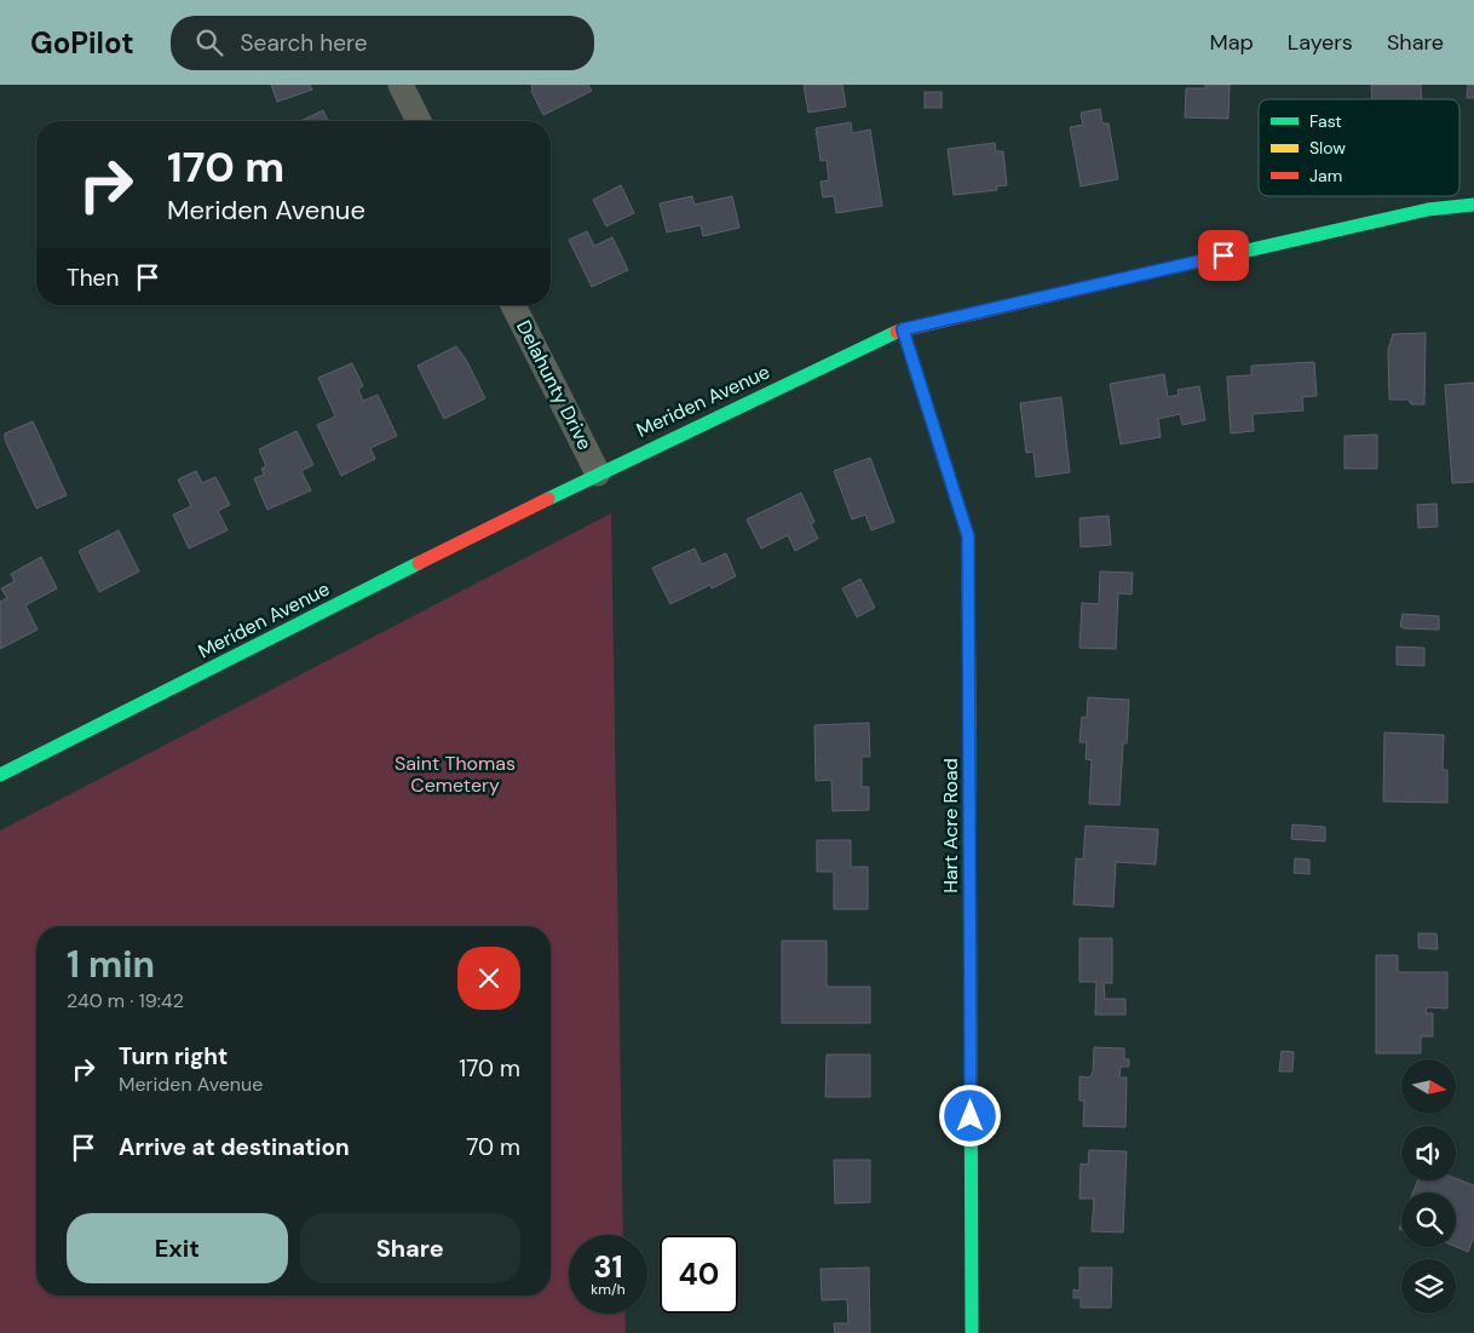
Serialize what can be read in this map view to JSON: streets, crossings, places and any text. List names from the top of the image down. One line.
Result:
{"streets":{"main road":["Meriden Avenue","Hart Acre Road"],"street":["Delahunty Drive"]},"crossings":[["Delahunty Drive","Meriden Avenue"],["Meriden Avenue","Hart Acre Road"]],"parks":["Saint Thomas Cemetery"],"legend":["Fast","Slow","Jam"],"north":"right","page":{"header":"GoPilot","search":"Search here","nav":["Map","Layers","Share"],"turn":["170 m","Meriden Avenue"],"then":"Then","heading":["1 min","240 m · 19:42"],"list":[{"name":"Turn right","note":"Meriden Avenue","value":"170 m"},{"name":"Arrive at destination","value":"70 m"}],"buttons":["Exit","Share"],"speed":"31 km/h","limit":"40"}}
